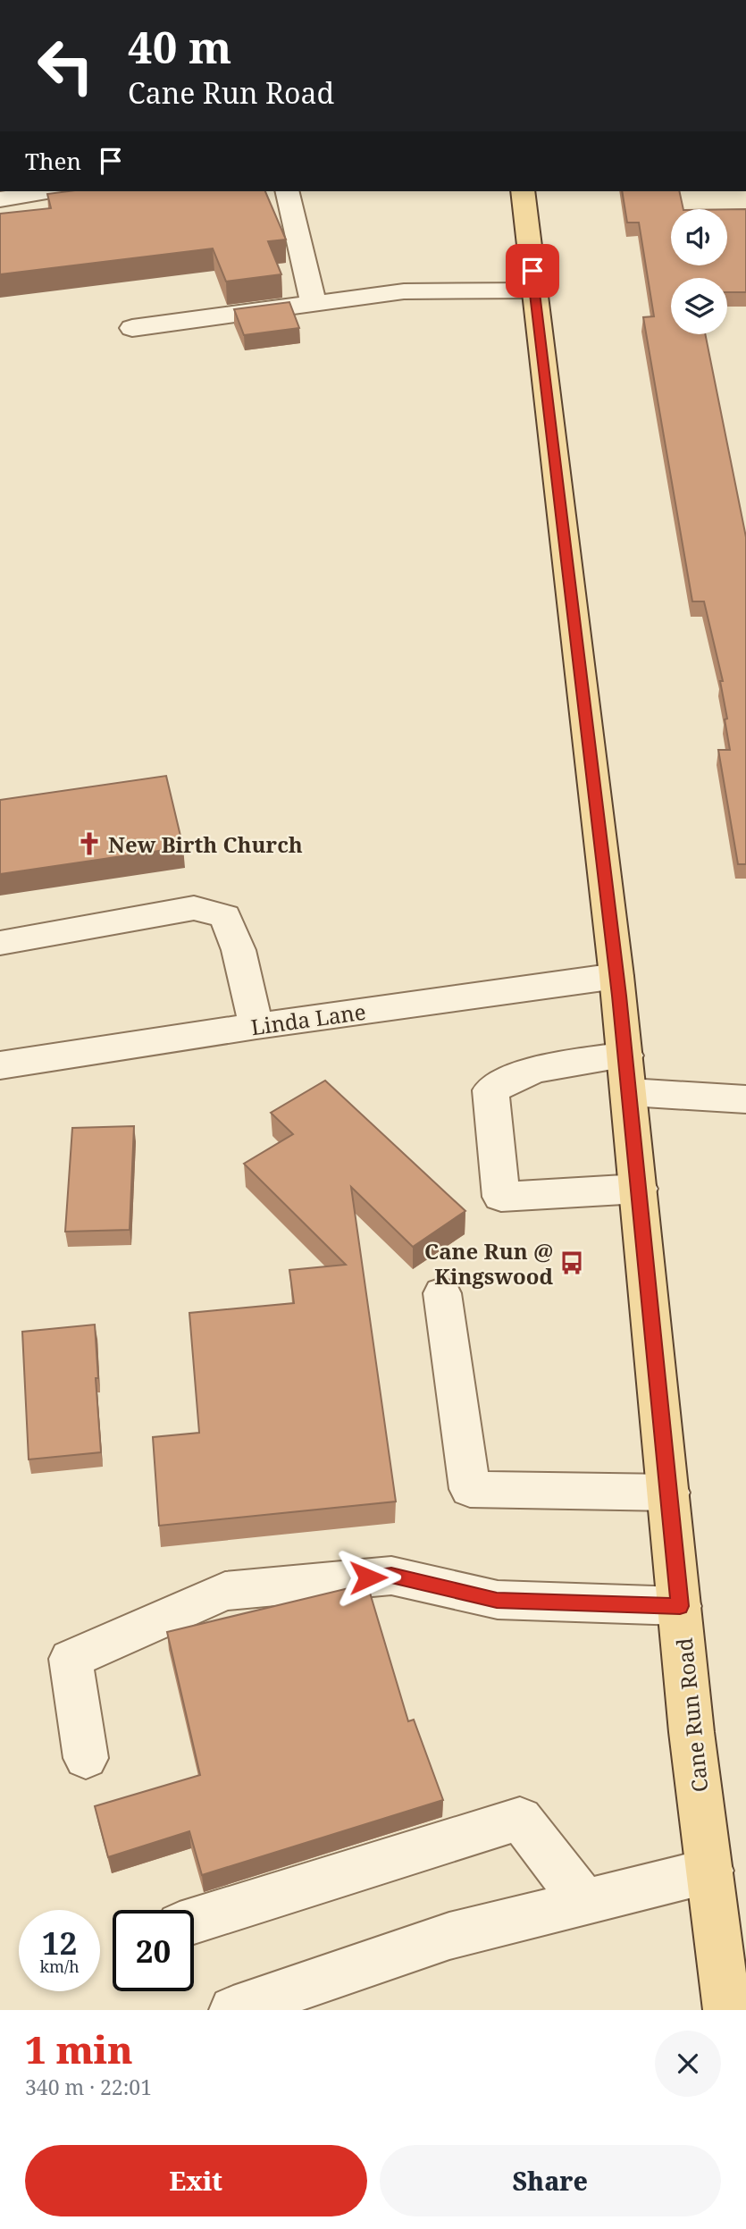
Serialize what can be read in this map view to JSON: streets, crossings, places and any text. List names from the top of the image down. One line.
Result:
{"streets":{"main road":["Cane Run Road"],"street":["Linda Lane"]},"crossings":[["Linda Lane","Cane Run Road"]],"places":{"church":["New Birth Church"],"bus stop":["Cane Run @ Kingswood"]},"page":{"turn":["40 m","Cane Run Road"],"then":"Then","speed":"12 km/h","limit":"20","heading":["1 min","340 m · 22:01"],"buttons":["Exit","Share"]}}
